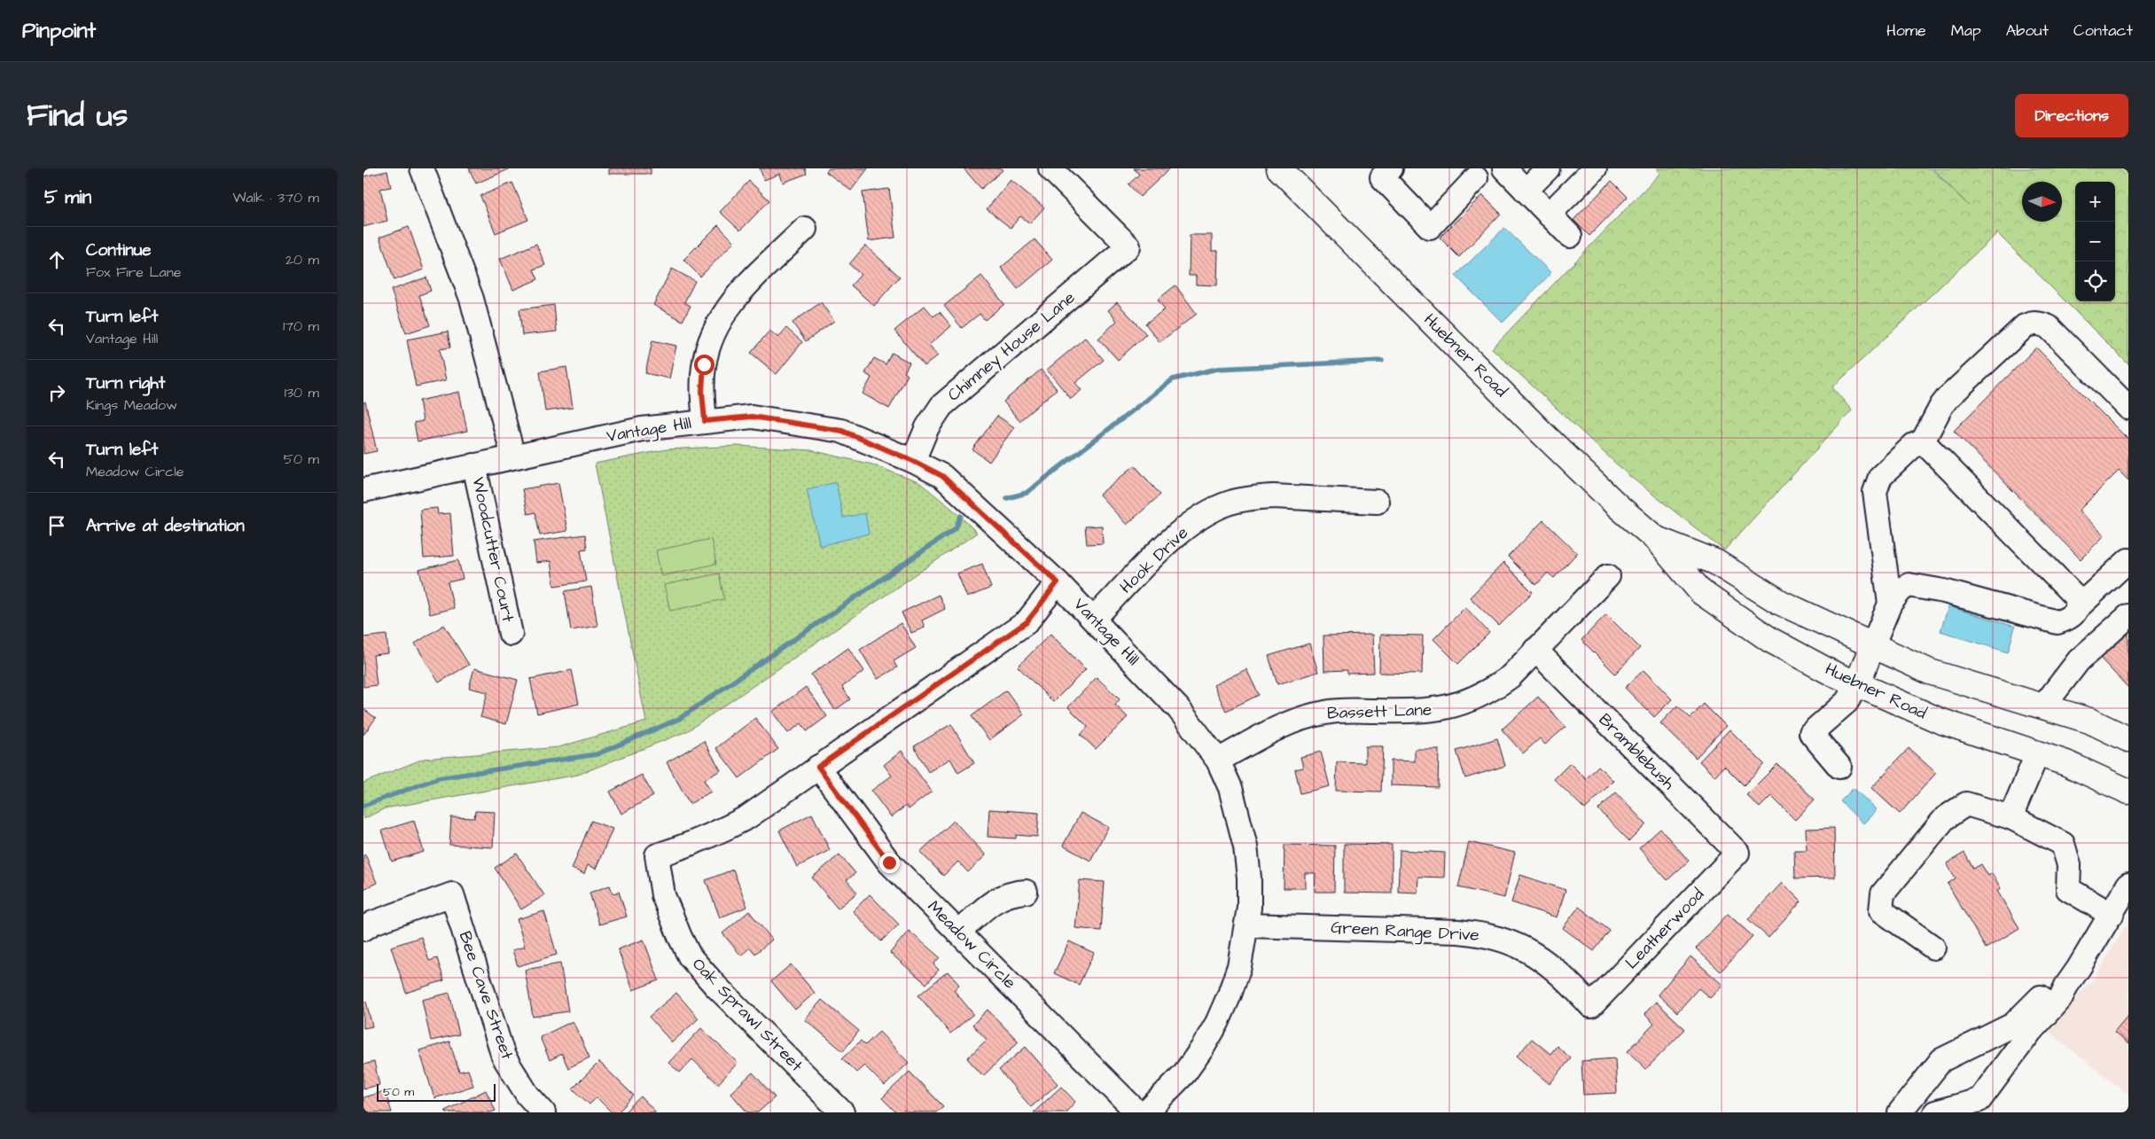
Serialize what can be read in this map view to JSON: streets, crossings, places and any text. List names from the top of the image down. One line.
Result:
{"streets":{"main road":["Huebner Road"],"street":["Chimney House Lane","Vantage Hill","Woodcutter Court","Hook Drive","Bassett Lane","Bramblebush","Leatherwood","Green Range Drive","Meadow Circle","Bee Cave Street","Oak Sprawl Street"]},"crossings":[["Chimney House Lane","Vantage Hill"],["Vantage Hill","Woodcutter Court"],["Vantage Hill","Hook Drive"],["Vantage Hill","Bassett Lane"],["Vantage Hill","Green Range Drive"],["Vantage Hill","Meadow Circle"],["Bassett Lane","Bramblebush"],["Bramblebush","Leatherwood"],["Leatherwood","Green Range Drive"],["Meadow Circle","Oak Sprawl Street"]],"scale_bar":"50 m","north":"right","page":{"header":"Pinpoint","nav":["Home","Map","About","Contact"],"title":"Find us","buttons":"Directions","heading":["5 min","Walk · 370 m"],"map_buttons":["+","−"],"list":[["Continue","Fox Fire Lane","20 m"],["Turn left","Vantage Hill","170 m"],["Turn right","Kings Meadow","130 m"],["Turn left","Meadow Circle","50 m"],"Arrive at destination"],"scale":"50 m"}}
